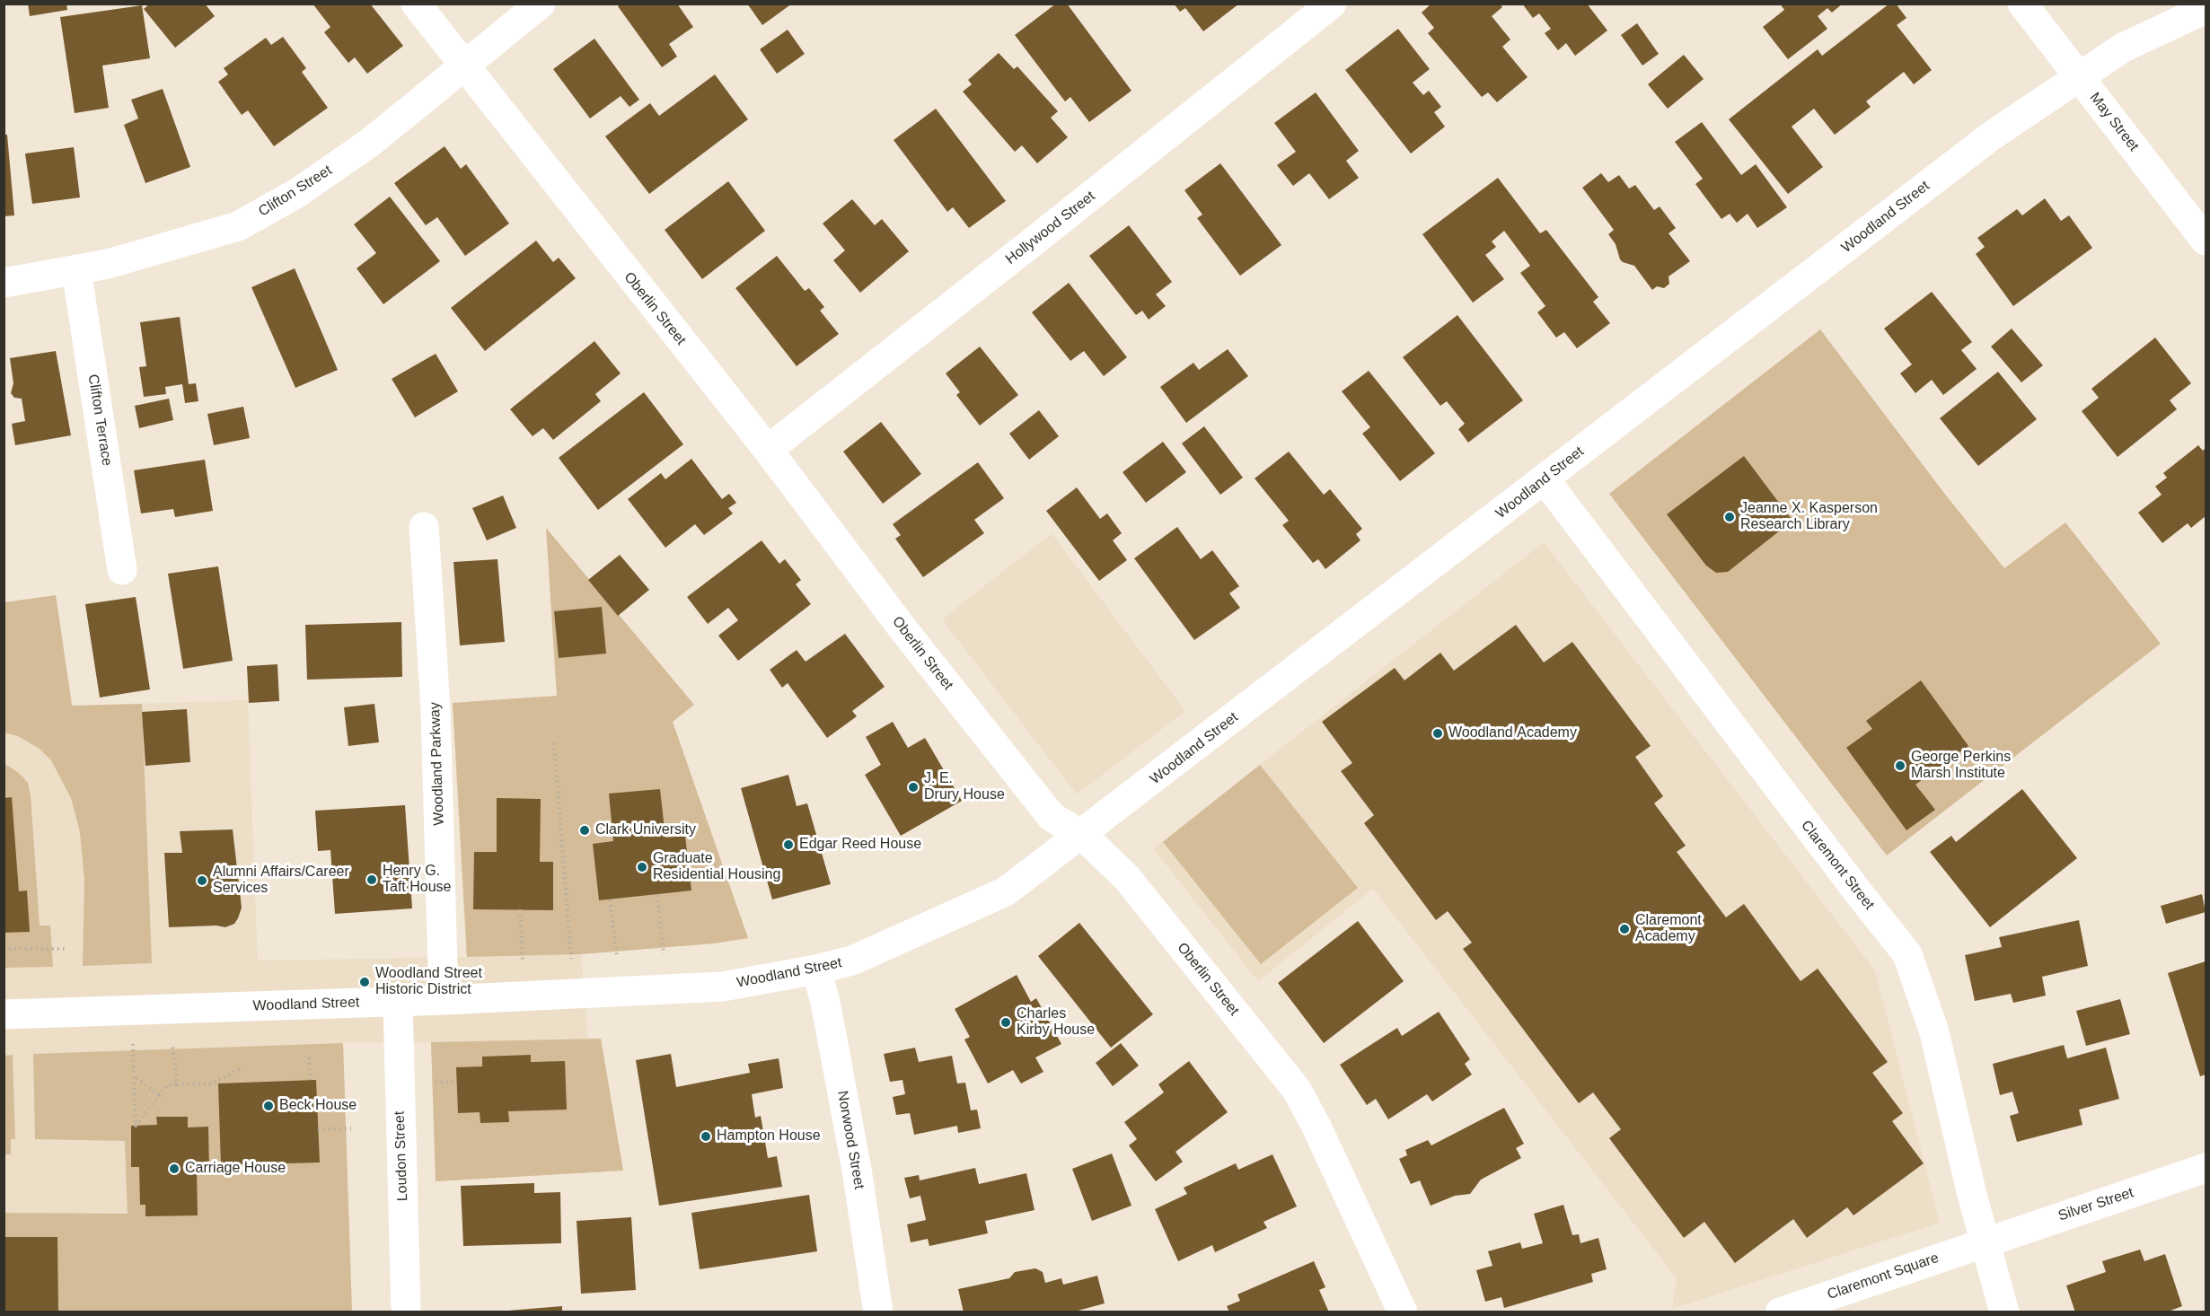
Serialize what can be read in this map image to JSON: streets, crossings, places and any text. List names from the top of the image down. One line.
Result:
{"streets":{"street":["May Street","Clifton Street","Woodland Street","Hollywood Street","Oberlin Street","Clifton Terrace","Woodland Parkway","Claremont Street","Norwood Street","Loudon Street","Silver Street","Claremont Square"]},"crossings":[["May Street","Woodland Street"],["Clifton Street","Oberlin Street"],["Clifton Street","Clifton Terrace"],["Woodland Street","Oberlin Street"],["Woodland Street","Woodland Parkway"],["Woodland Street","Claremont Street"],["Woodland Street","Norwood Street"],["Woodland Street","Loudon Street"],["Hollywood Street","Oberlin Street"],["Claremont Street","Silver Street"],["Claremont Street","Claremont Square"],["Silver Street","Claremont Square"]],"places":["Jeanne X. Kasperson Research Library","Woodland Academy","George Perkins Marsh Institute","J. E. Drury House","Clark University","Edgar Reed House","Graduate Residential Housing","Henry G. Taft House","Alumni Affairs/Career Services","Claremont Academy","Woodland Street Historic District","Charles Kirby House","Beck House","Hampton House","Carriage House"]}
